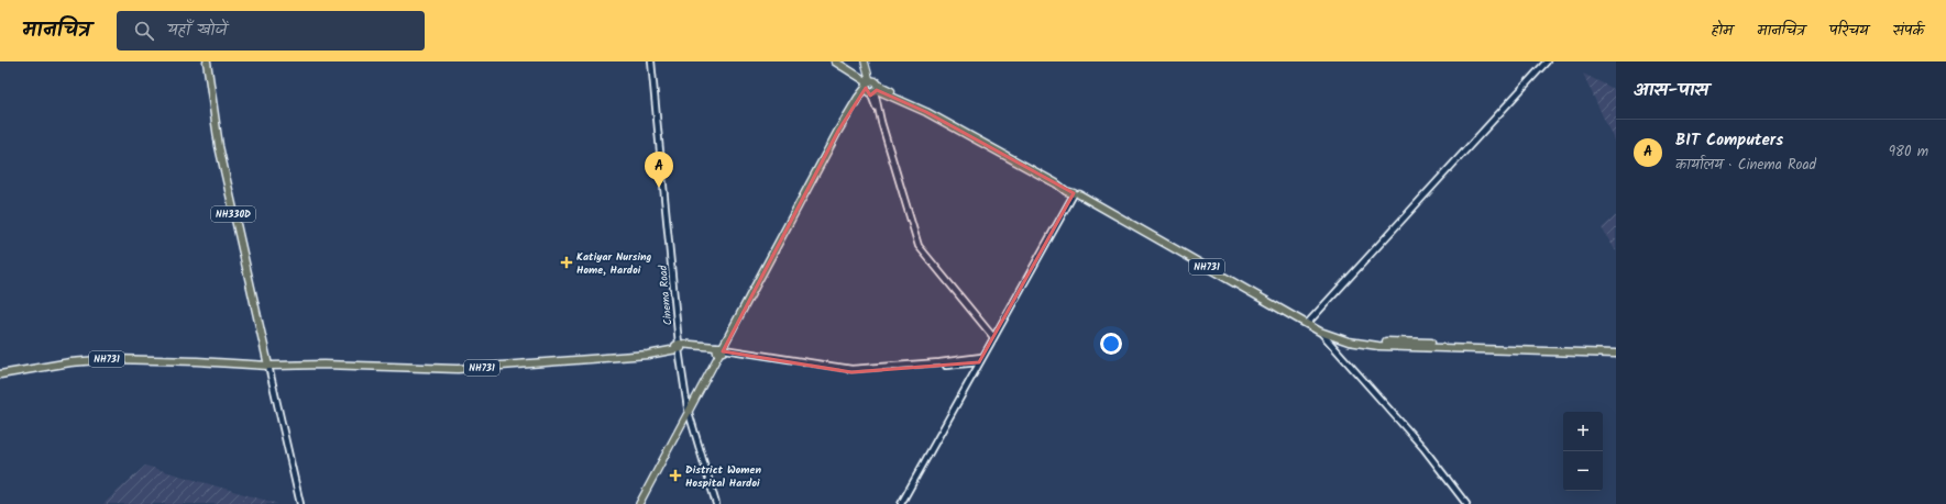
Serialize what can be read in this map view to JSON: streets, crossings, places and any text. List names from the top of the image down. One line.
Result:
{"streets":{"highway":["NH330D","NH731"],"street":["Cinema Road"]},"crossings":[["NH330D","NH731"],["NH731","Cinema Road"]],"places":{"health":["Katiyar Nursing Home, Hardoi","District Women Hospital Hardoi"]},"page":{"header":"मानचित्र","search":"यहाँ खोजें","nav":["होम","मानचित्र","परिचय","संपर्क"],"heading":"आस-पास","list":[{"mark":"A","name":"BIT Computers","note":"कार्यालय · Cinema Road","value":"980 m"}],"pins":"A","map_buttons":["+","−"]}}
